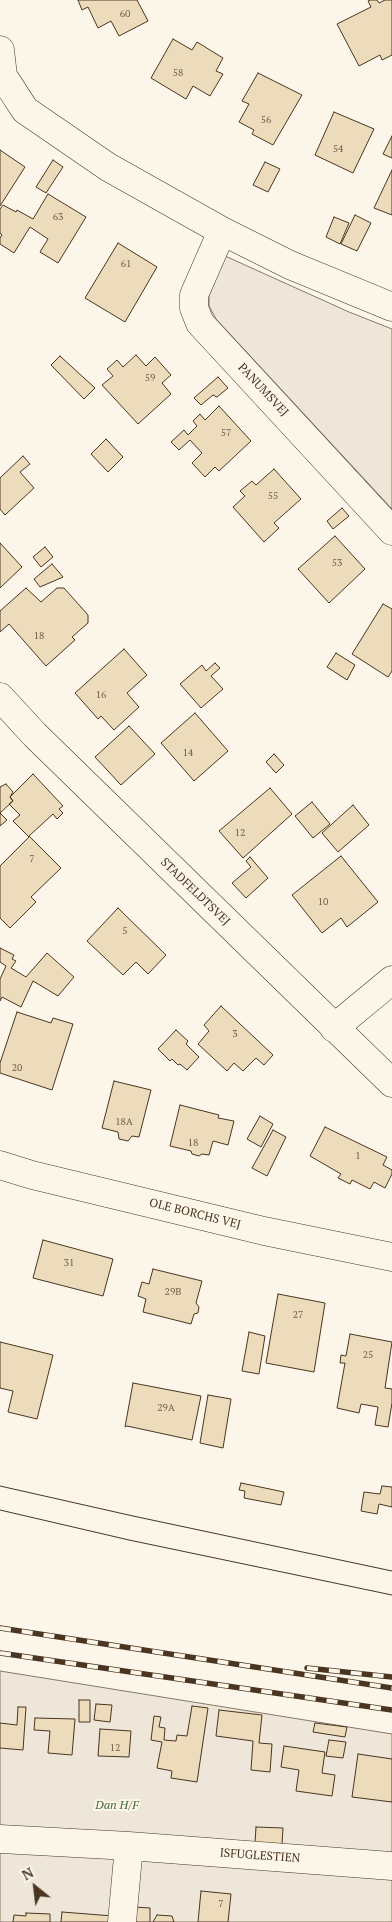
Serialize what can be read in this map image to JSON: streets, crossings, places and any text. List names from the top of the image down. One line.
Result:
{"streets":{"street":["PANUMSVEJ","STADFELDTSVEJ","OLE BORCHS VEJ","ISFUGLESTIEN"]},"parks":["Dan H/F"],"house_numbers":["60","58","56","54","63","61","59","57","55","53","18","16","14","12","7","10","5","3","20","18A","18","1","31","29B","27","25","29A","12","7"],"north":"top left"}
